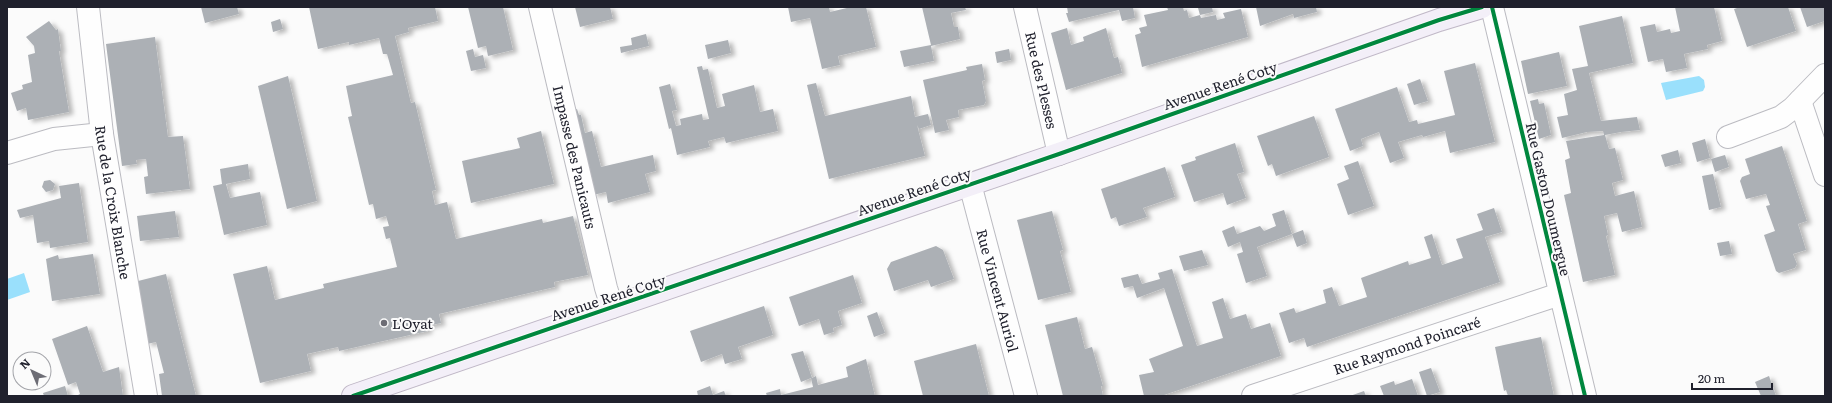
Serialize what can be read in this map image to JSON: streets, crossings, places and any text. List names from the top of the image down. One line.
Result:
{"streets":{"main road":["Avenue René Coty"],"street":["Rue des Plesses","Impasse des Panicauts","Rue Gaston Doumergue","Rue de la Croix Blanche","Rue Vincent Auriol","Rue Raymond Poincaré"]},"crossings":[["Rue des Plesses","Avenue René Coty"],["Avenue René Coty","Impasse des Panicauts"],["Avenue René Coty","Rue Vincent Auriol"],["Rue Gaston Doumergue","Rue Raymond Poincaré"]],"places":["L'Oyat"],"scale_bar":"20 m","north":"top left"}
